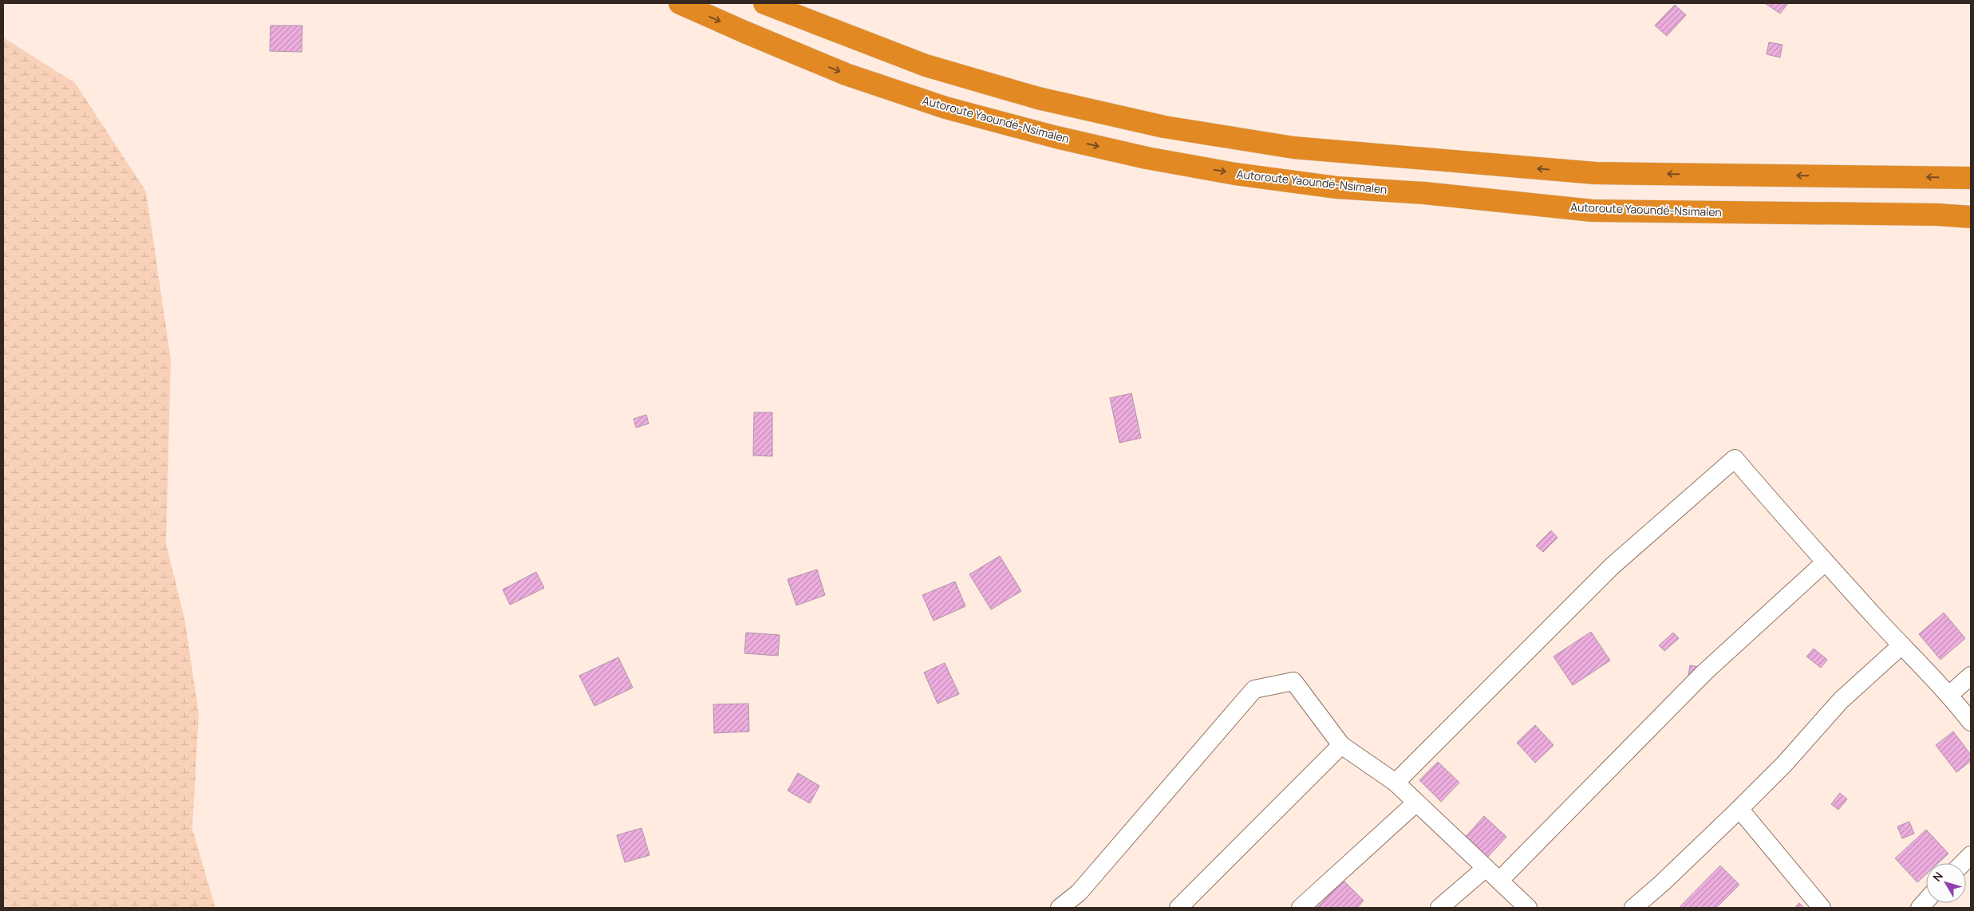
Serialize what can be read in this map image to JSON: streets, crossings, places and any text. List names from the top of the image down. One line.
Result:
{"streets":{"highway":["Autoroute Yaoundé-Nsimalen"]},"north":"top left"}
